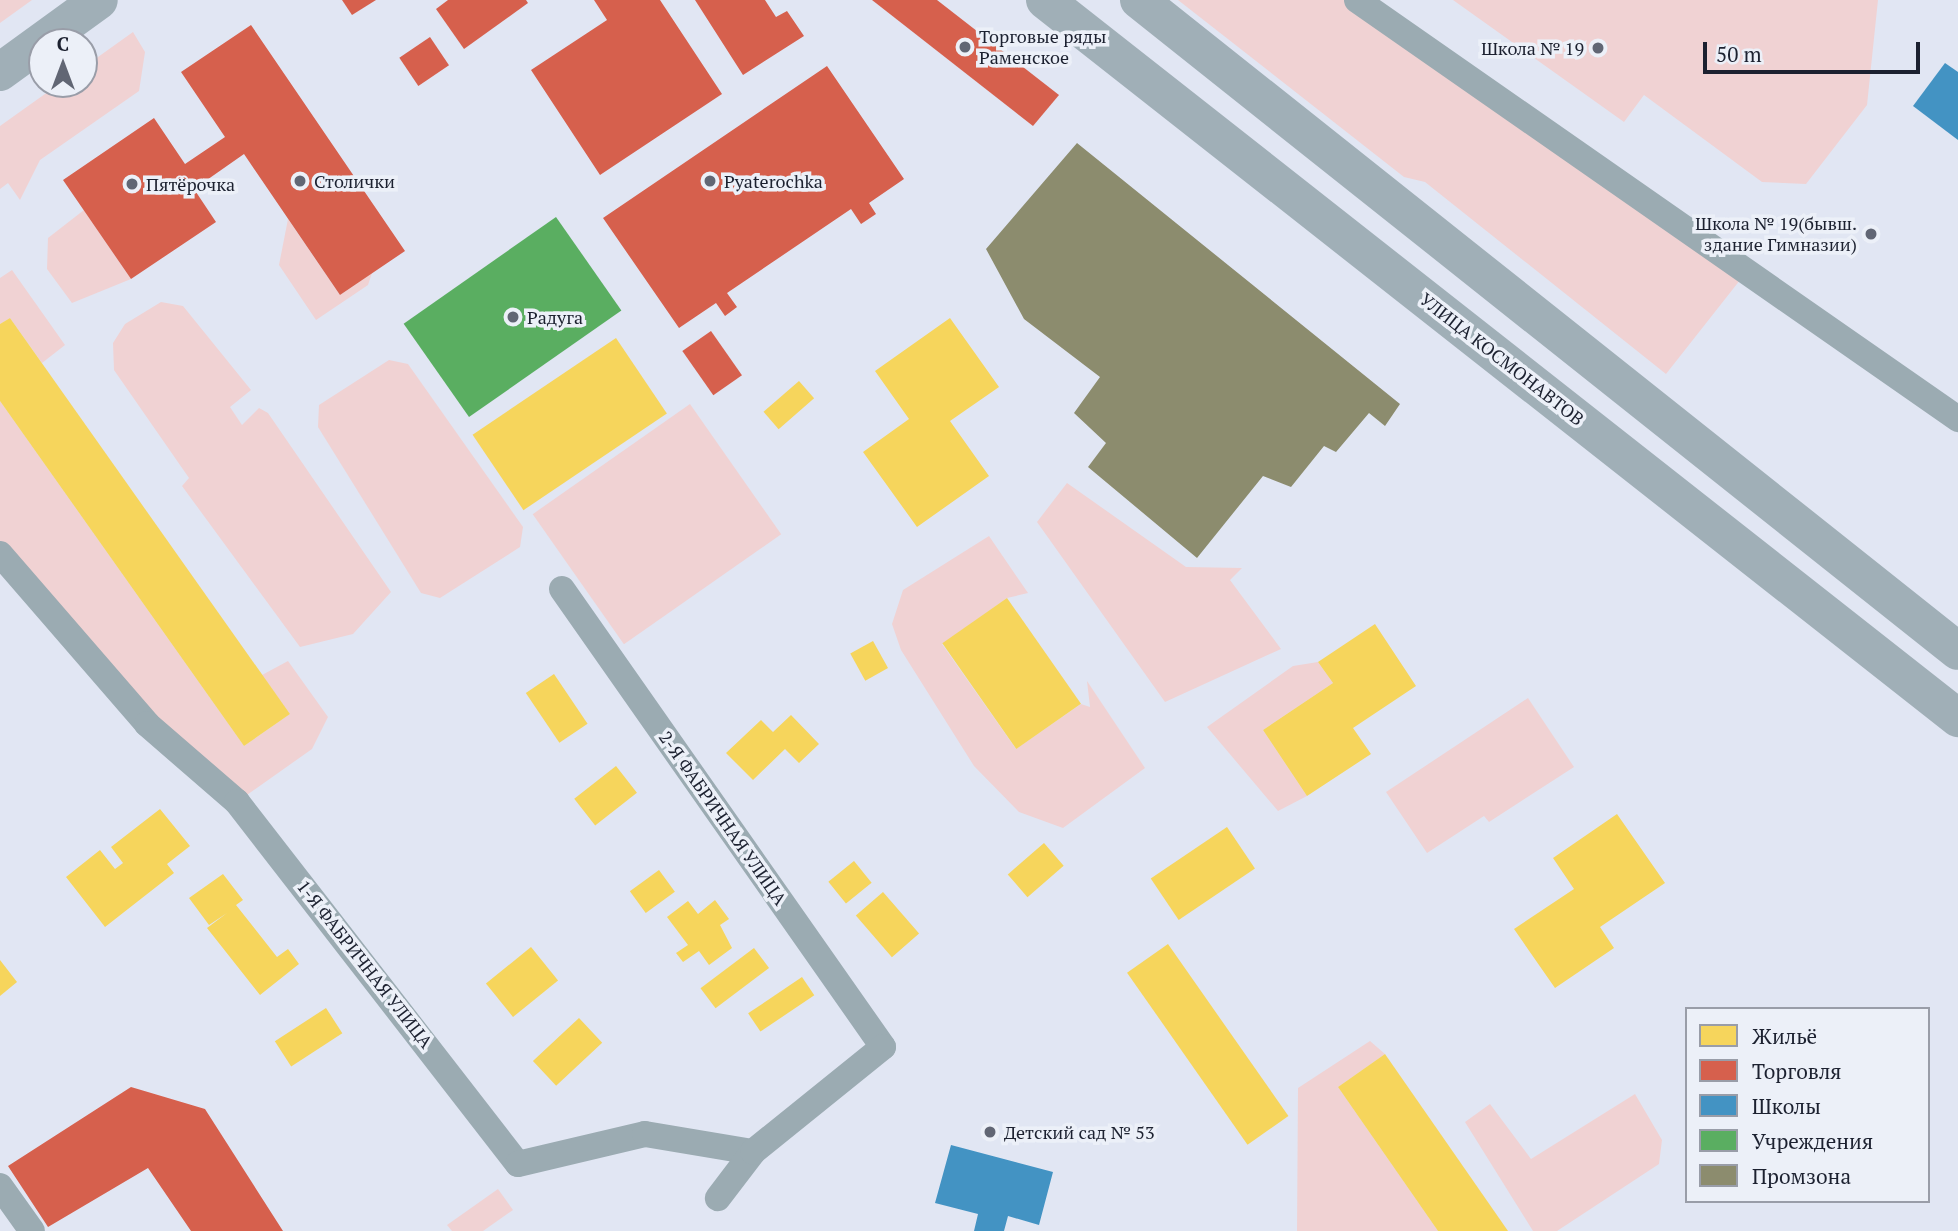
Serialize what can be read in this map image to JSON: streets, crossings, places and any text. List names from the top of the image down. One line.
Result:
{"streets":{"main road":["УЛИЦА КОСМОНАВТОВ"],"street":["2-Я ФАБРИЧНАЯ УЛИЦА","1-Я ФАБРИЧНАЯ УЛИЦА"]},"crossings":[["2-Я ФАБРИЧНАЯ УЛИЦА","1-Я ФАБРИЧНАЯ УЛИЦА"]],"places":["Торговые ряды Раменское","Школа № 19","Столички","Pyaterochka","Пятёрочка","Школа № 19(бывш. здание Гимназии)","Радуга","Детский сад № 53"],"legend":["Жильё","Торговля","Школы","Учреждения","Промзона"],"scale_bar":"50 m","north":"top"}
